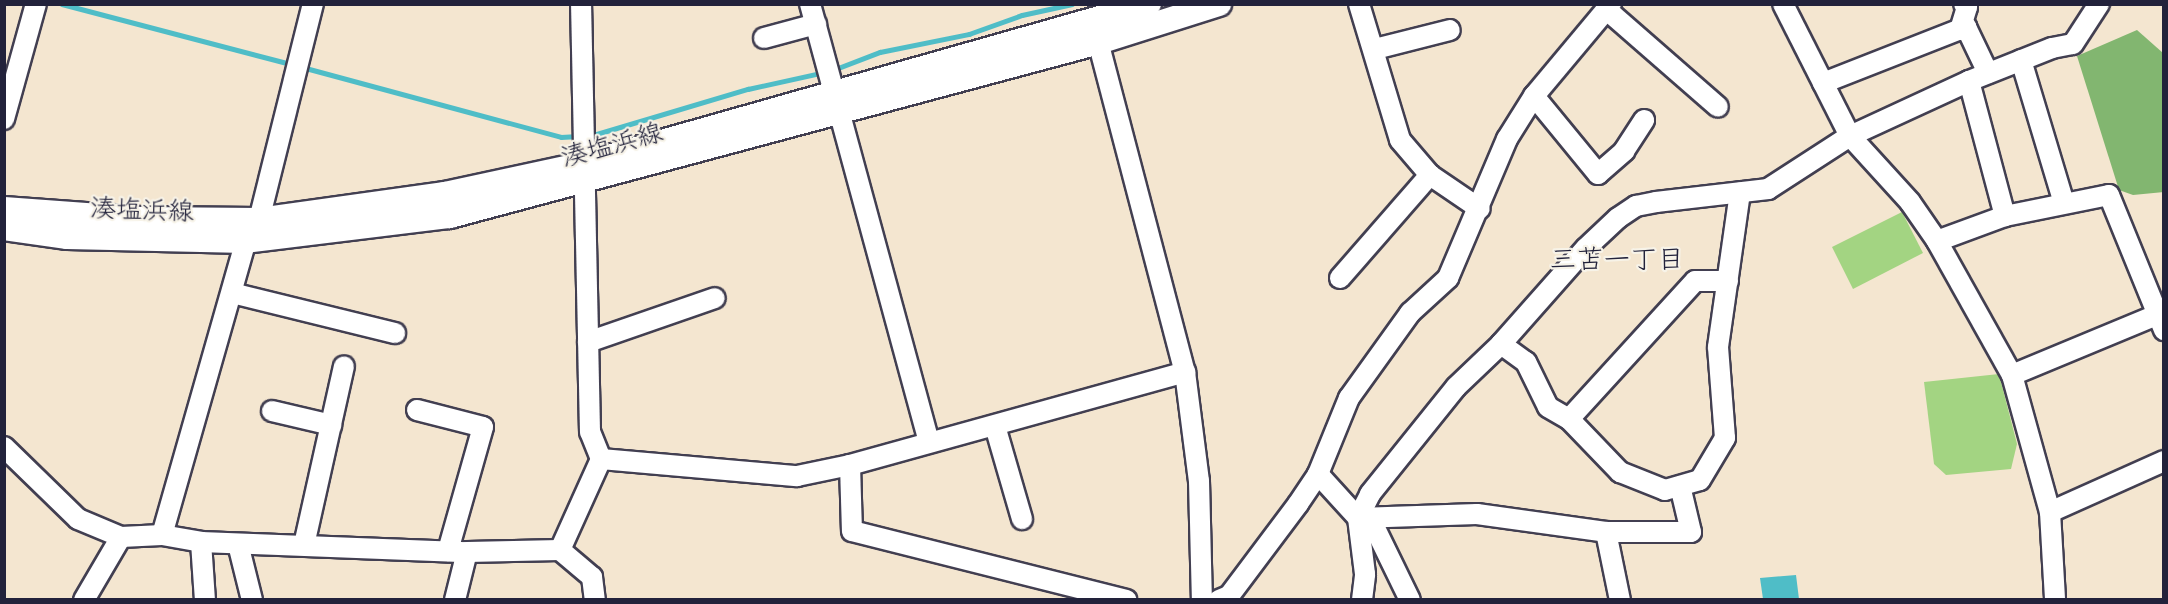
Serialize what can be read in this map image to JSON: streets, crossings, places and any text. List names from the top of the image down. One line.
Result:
{"streets":{"main road":["湊塩浜線"]},"districts":["三苫一丁目"]}
